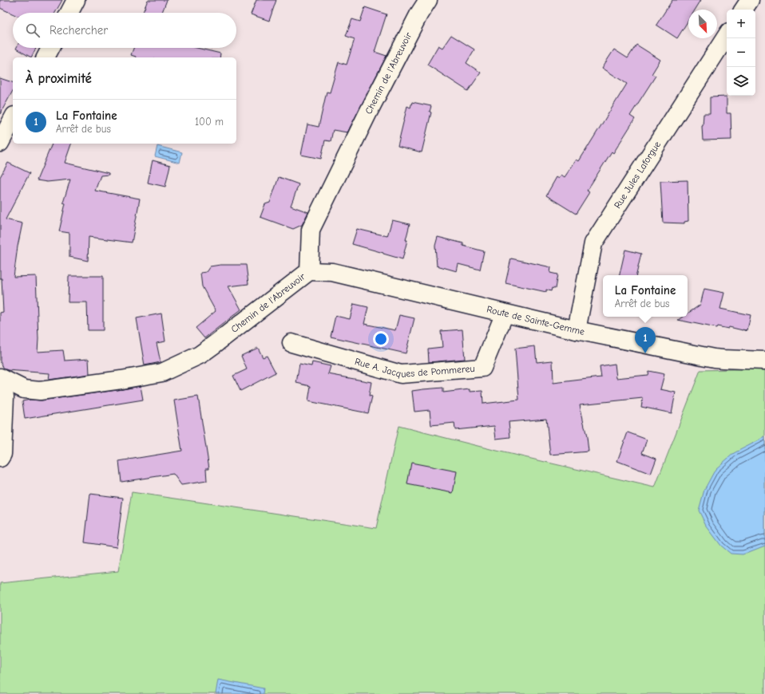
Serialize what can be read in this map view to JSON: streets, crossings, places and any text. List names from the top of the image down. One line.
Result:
{"streets":{"street":["Chemin de l'Abreuvoir","Rue Jules Laforgue","Route de Sainte-Gemme","Rue A. Jacques de Pommereu"]},"crossings":[["Chemin de l'Abreuvoir","Route de Sainte-Gemme"],["Rue Jules Laforgue","Route de Sainte-Gemme"],["Route de Sainte-Gemme","Rue A. Jacques de Pommereu"]],"north":"bottom right","page":{"map_buttons":["+","−"],"search":"Rechercher","heading":"À proximité","list":[{"mark":"1","name":"La Fontaine","note":"Arrêt de bus","value":"100 m"}],"popup":["La Fontaine","Arrêt de bus"],"pins":"1"}}
